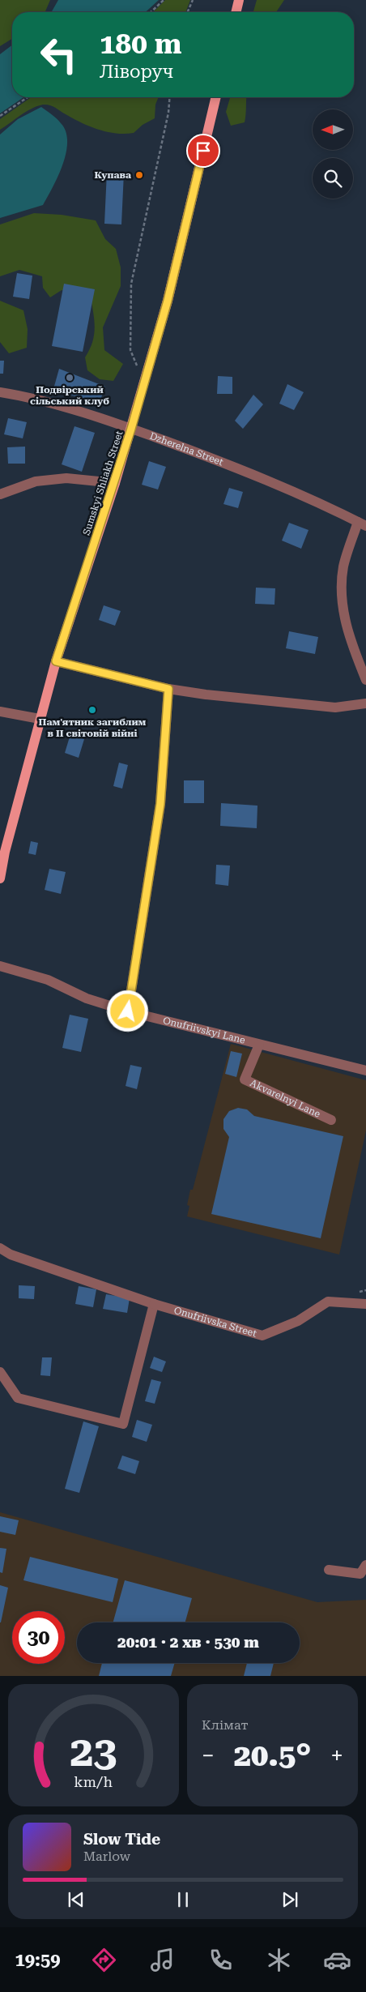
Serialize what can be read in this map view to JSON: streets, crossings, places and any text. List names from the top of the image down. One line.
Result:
{"streets":{"main road":["Sumskyi Shliakh Street"],"street":["Dzherelna Street","Onufriivskyi Lane","Akvarelnyi Lane","Onufriivska Street"]},"crossings":[["Dzherelna Street","Sumskyi Shliakh Street"],["Onufriivskyi Lane","Akvarelnyi Lane"]],"places":["Купава","Подвірський сільський клуб","Пам'ятник загиблим в II світовій війні"],"north":"left","page":{"turn":["180 m","Ліворуч"],"limit":"30","trip":"20:01 · 2 хв · 530 m","tile":"Клімат","heat":["−","20.5°","+"],"song":["Slow Tide","Marlow"],"tabs":"19:59","gauge":["23","km/h"]}}
